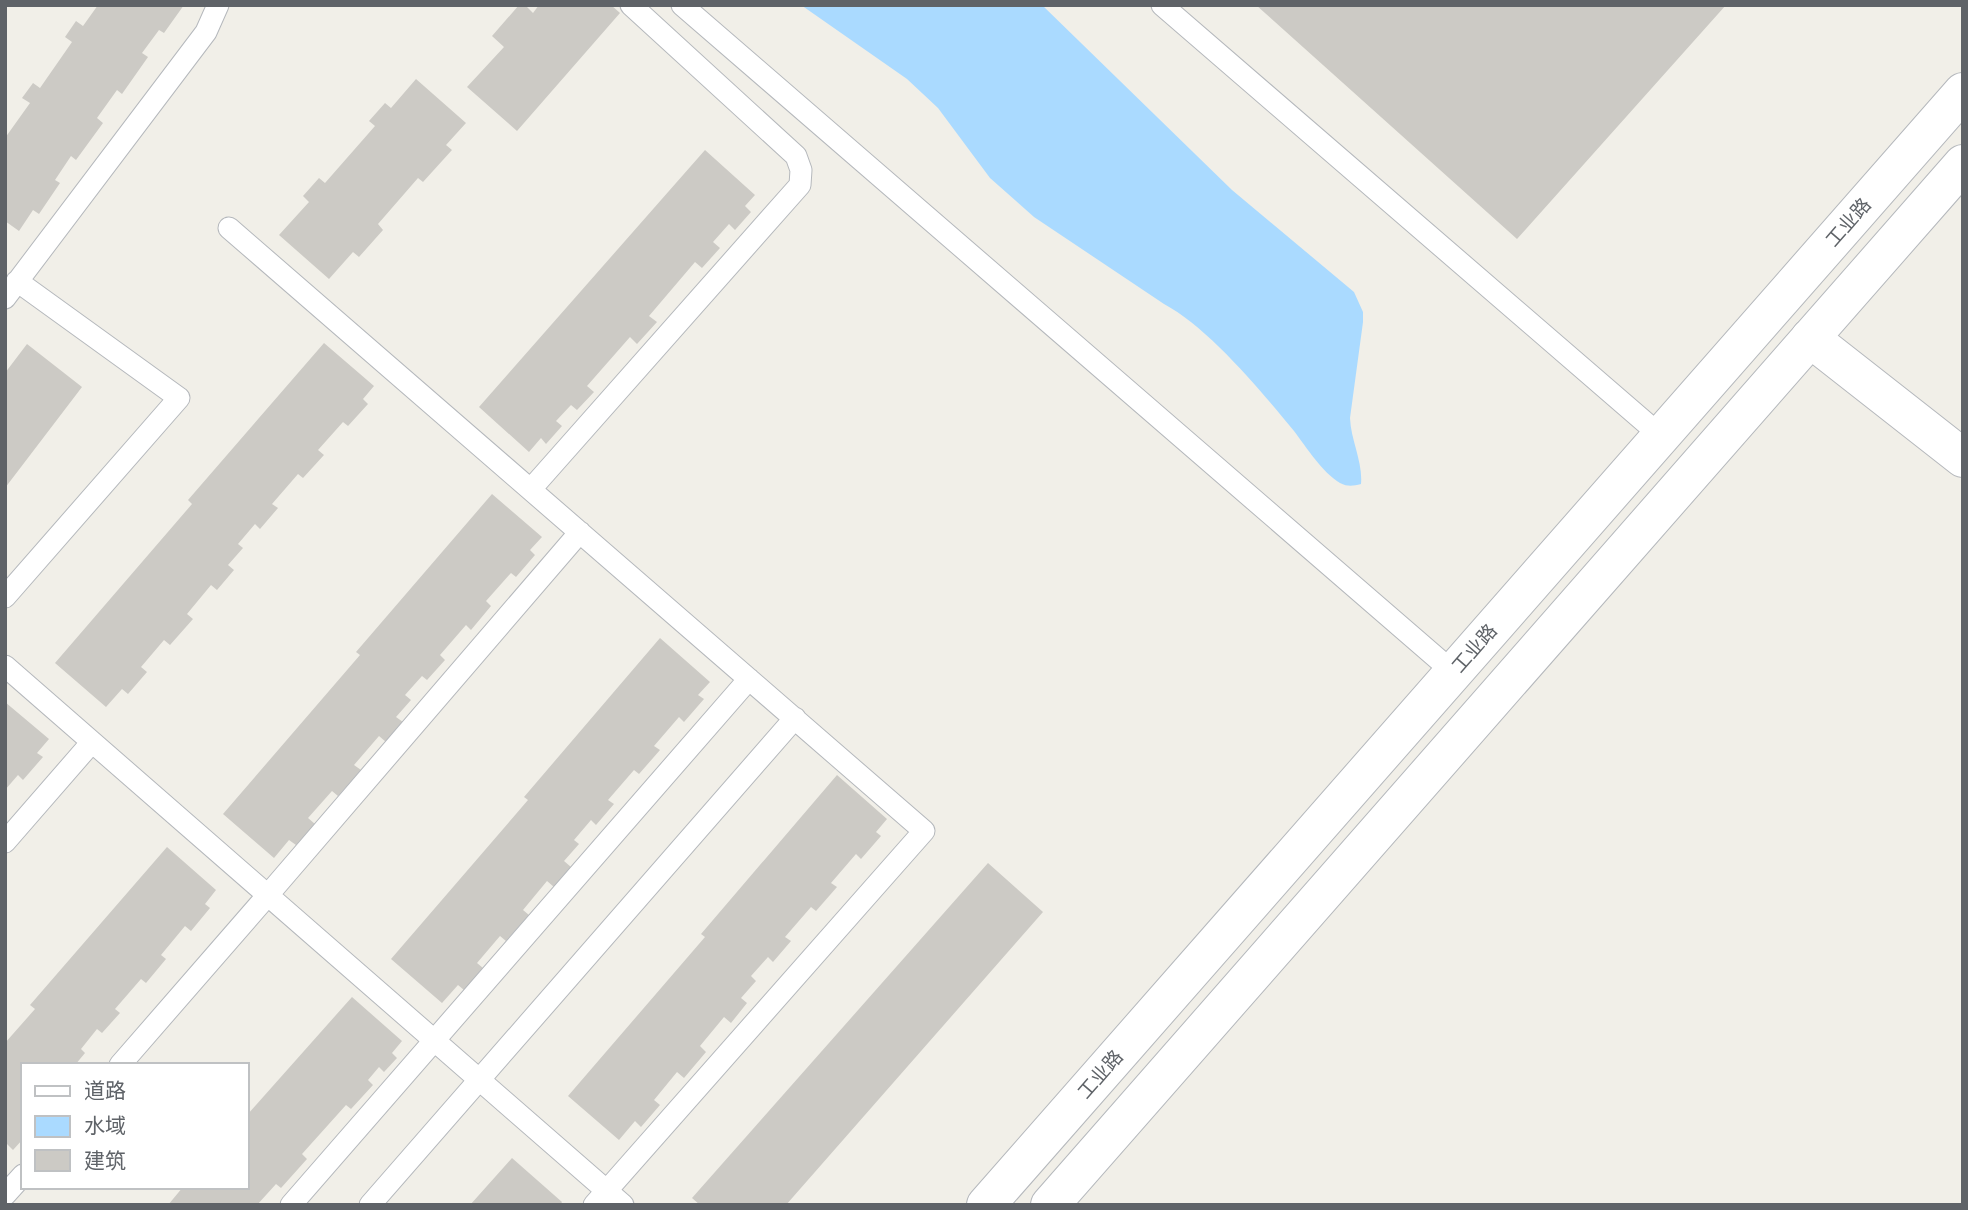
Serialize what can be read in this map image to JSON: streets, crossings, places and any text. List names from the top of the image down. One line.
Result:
{"streets":{"street":["工业路"]},"legend":["道路","水域","建筑"]}
